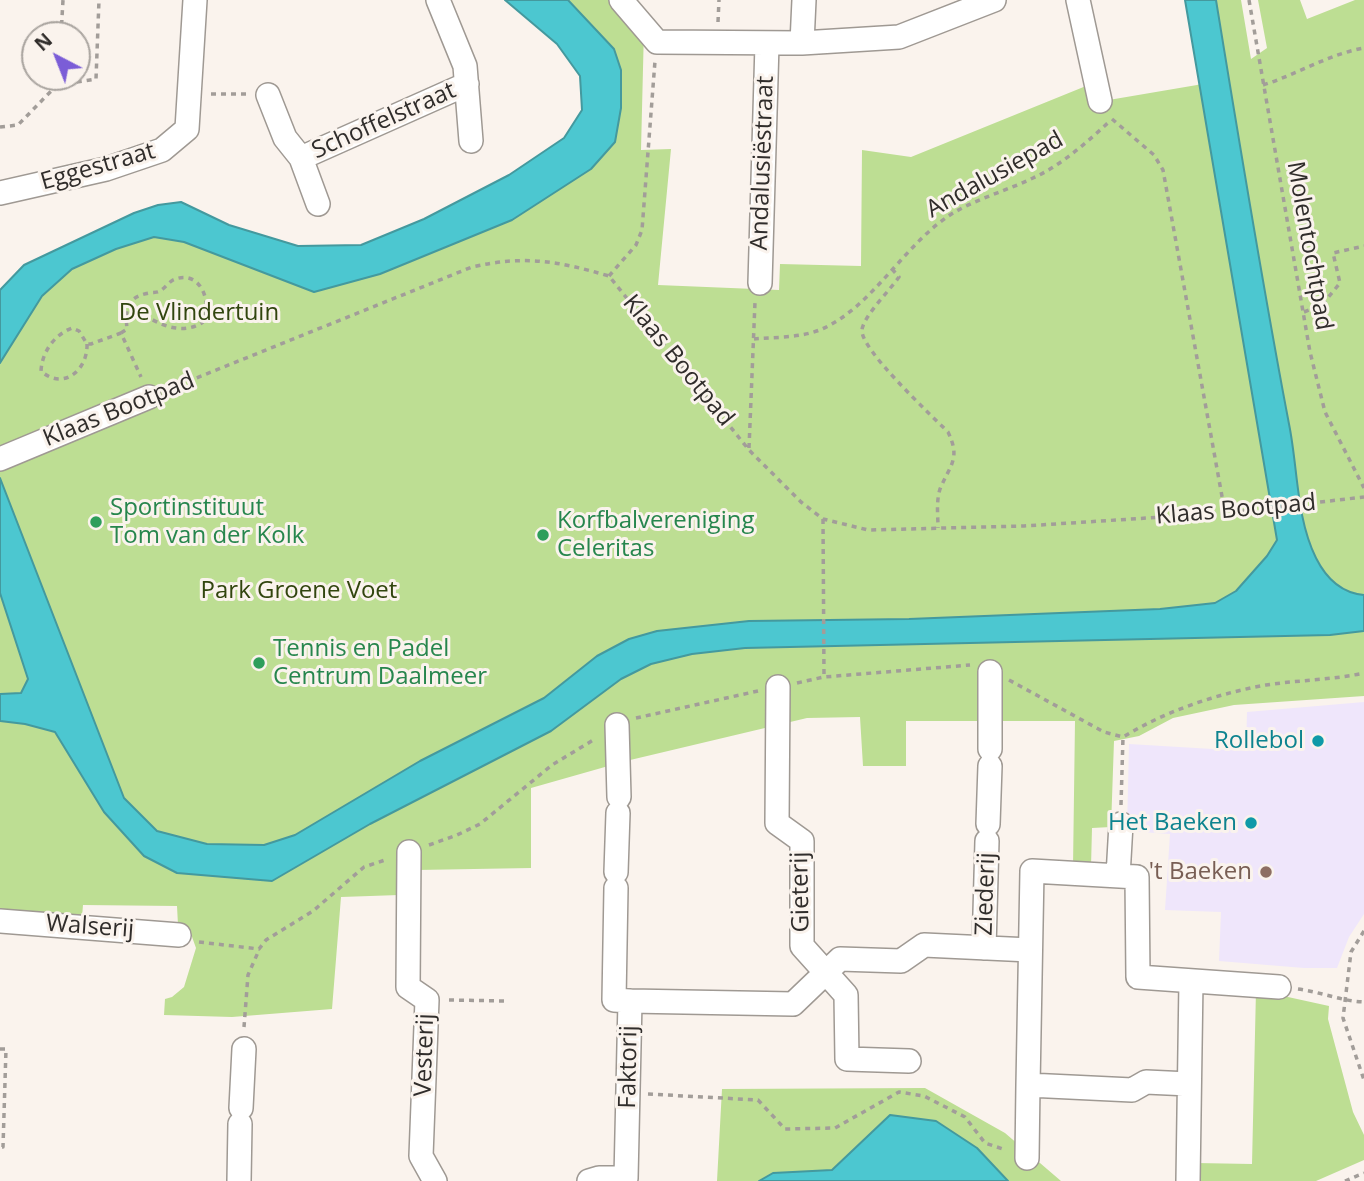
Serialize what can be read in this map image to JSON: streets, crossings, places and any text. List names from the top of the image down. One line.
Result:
{"streets":{"street":["Schoffelstraat","Andalusiëstraat","Eggestraat","Klaas Bootpad","Gieterij","Ziederij","Walserij","Vesterij","Faktorij"],"path":["Andalusiepad","Molentochtpad"]},"crossings":[["Andalusiepad","Klaas Bootpad"],["Gieterij","Faktorij"],["Ziederij","Faktorij"]],"parks":["De Vlindertuin","Park Groene Voet"],"places":["Sportinstituut Tom van der Kolk","Korfbalvereniging Celeritas","Tennis en Padel Centrum Daalmeer","Rollebol","Het Baeken","'t Baeken"],"north":"top left"}
